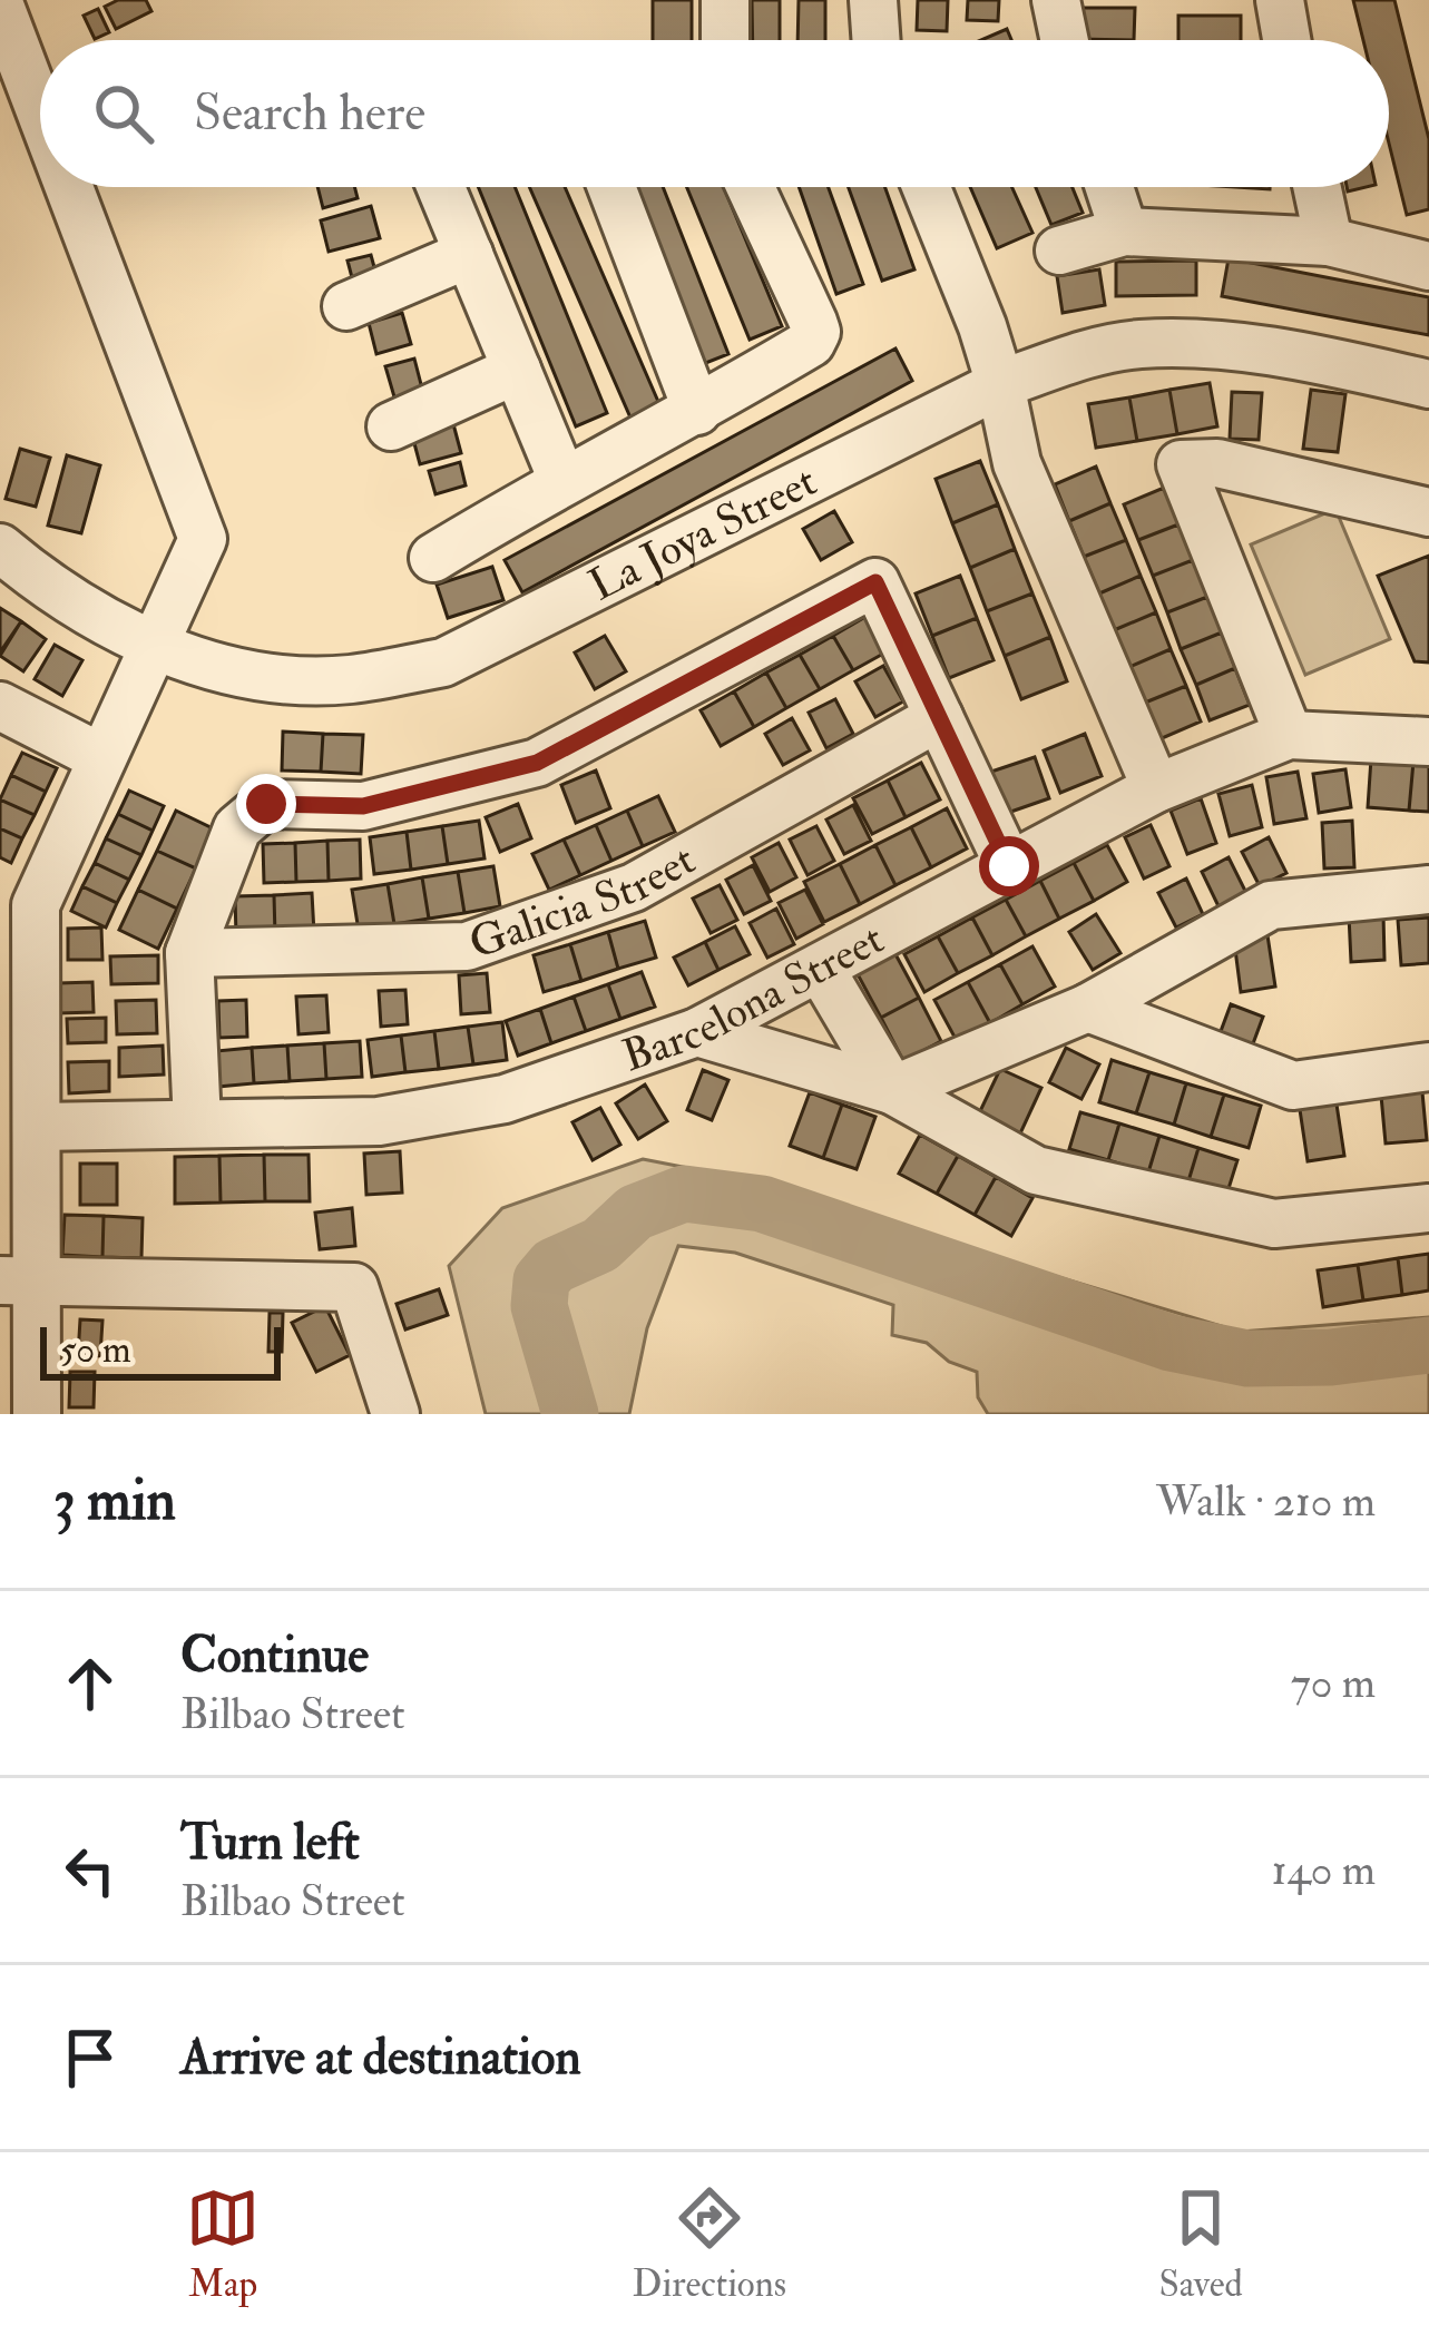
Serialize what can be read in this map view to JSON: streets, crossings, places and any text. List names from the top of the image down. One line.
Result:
{"streets":{"street":["La Joya Street","Galicia Street","Barcelona Street"]},"scale_bar":"50 m","page":{"search":"Search here","scale":"50 m","heading":["3 min","Walk · 210 m"],"list":[["Continue","Bilbao Street","70 m"],["Turn left","Bilbao Street","140 m"],"Arrive at destination"],"nav":["Map","Directions","Saved"]}}
